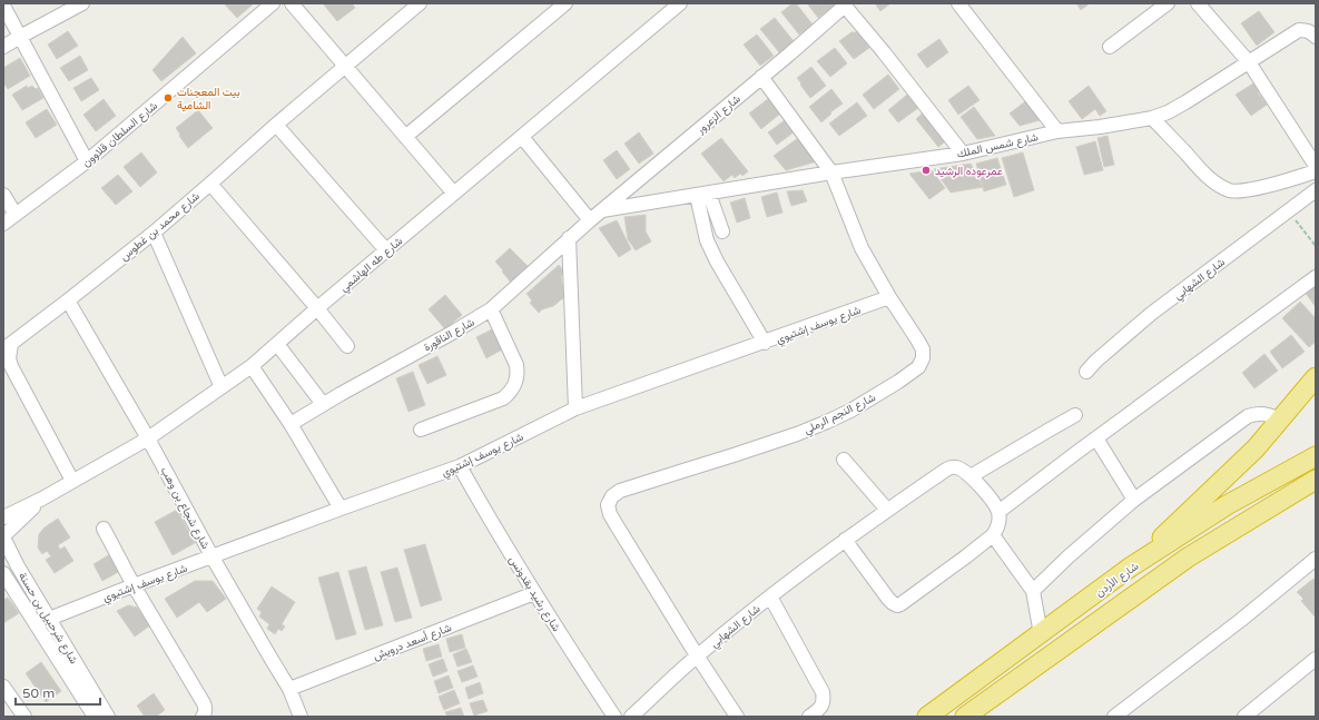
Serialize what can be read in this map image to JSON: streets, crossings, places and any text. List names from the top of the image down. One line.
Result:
{"streets":{"highway":["شارع الأردن"],"street":["شارع الزعرور","شارع السلطان قلاوون","شارع شمس الملك","شارع محمد بن غطوس","شارع طه الهاشمي","شارع الشهابي","شارع يوسف إشتيوي","شارع الناقورة","شارع النجم الرملي","شارع شجاع بن وهب","شارع رشيد بقدونس","شارع شرحبيل بن حسنة","شارع أسعد درويش"]},"crossings":[["شارع الزعرور","شارع شمس الملك"],["شارع الزعرور","شارع الناقورة"],["شارع الزعرور","شارع النجم الرملي"],["شارع شمس الملك","شارع النجم الرملي"],["شارع محمد بن غطوس","شارع طه الهاشمي"],["شارع محمد بن غطوس","شارع شجاع بن وهب"],["شارع طه الهاشمي","شارع شجاع بن وهب"],["شارع طه الهاشمي","شارع شرحبيل بن حسنة"],["شارع الشهابي","شارع النجم الرملي"],["شارع يوسف إشتيوي","شارع النجم الرملي"],["شارع يوسف إشتيوي","شارع شجاع بن وهب"],["شارع يوسف إشتيوي","شارع رشيد بقدونس"],["شارع يوسف إشتيوي","شارع شرحبيل بن حسنة"],["شارع شجاع بن وهب","شارع أسعد درويش"],["شارع رشيد بقدونس","شارع أسعد درويش"]],"places":["بيت المعجنات الشامية","عمرعوده الرشيد"],"scale_bar":"50 m"}
